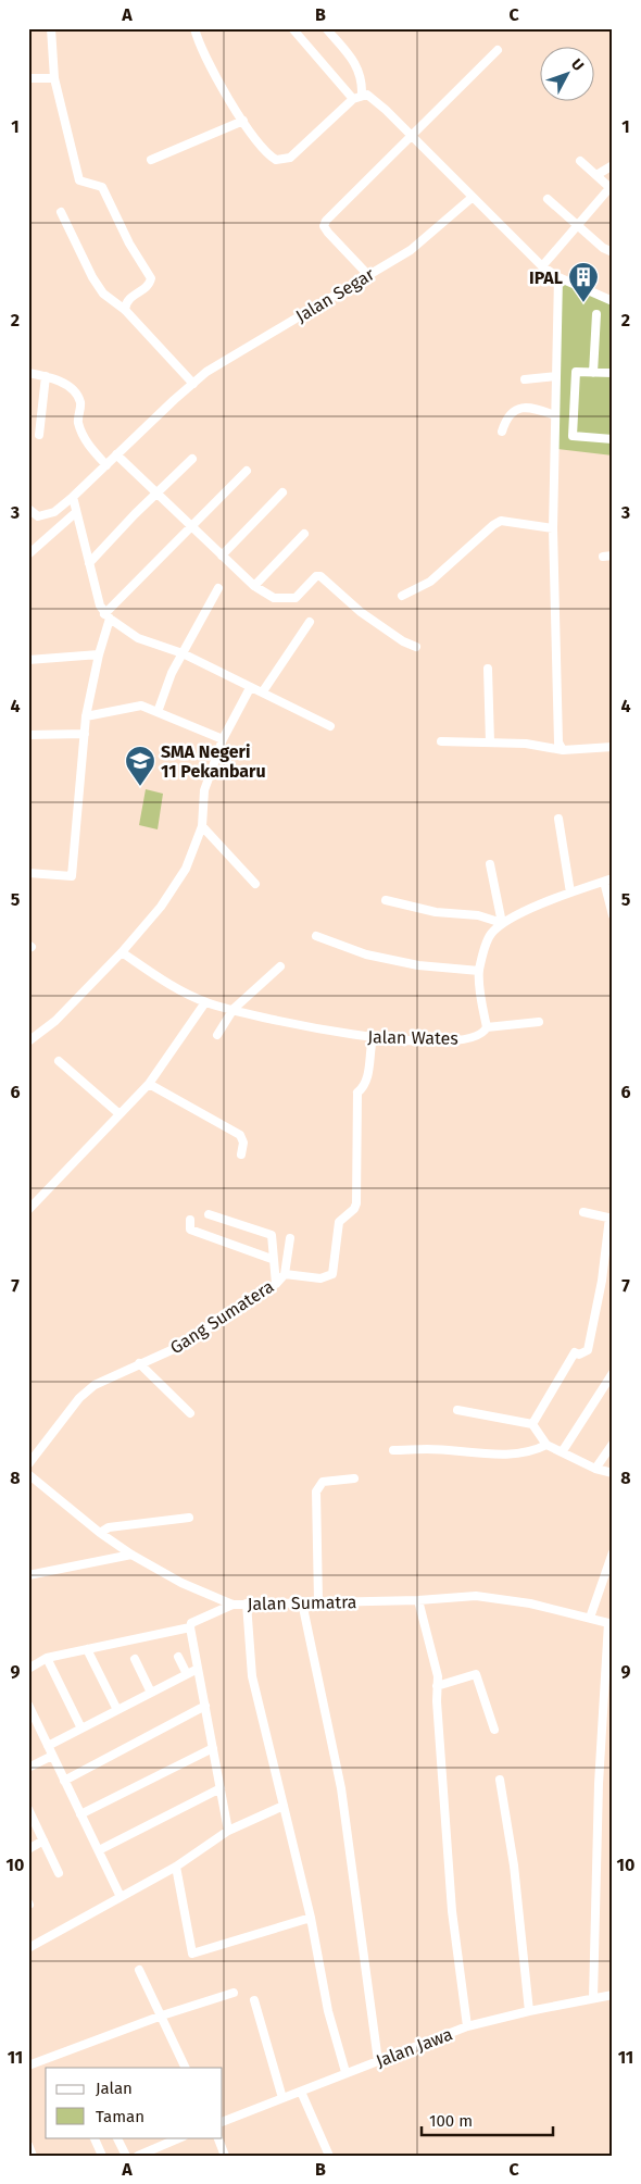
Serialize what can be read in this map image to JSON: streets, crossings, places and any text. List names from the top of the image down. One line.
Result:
{"streets":{"street":["Jalan Segar","Jalan Wates","Gang Sumatera","Jalan Sumatra","Jalan Jawa"]},"crossings":[["Jalan Wates","Gang Sumatera"]],"places":{"building":["IPAL"],"school or university":["SMA Negeri 11 Pekanbaru"]},"legend":["Jalan","Taman"],"scale_bar":"100 m","north":"top right","grid":{"columns":["A","B","C"],"rows":["1","2","3","4","5","6","7","8","9","10","11"]}}
